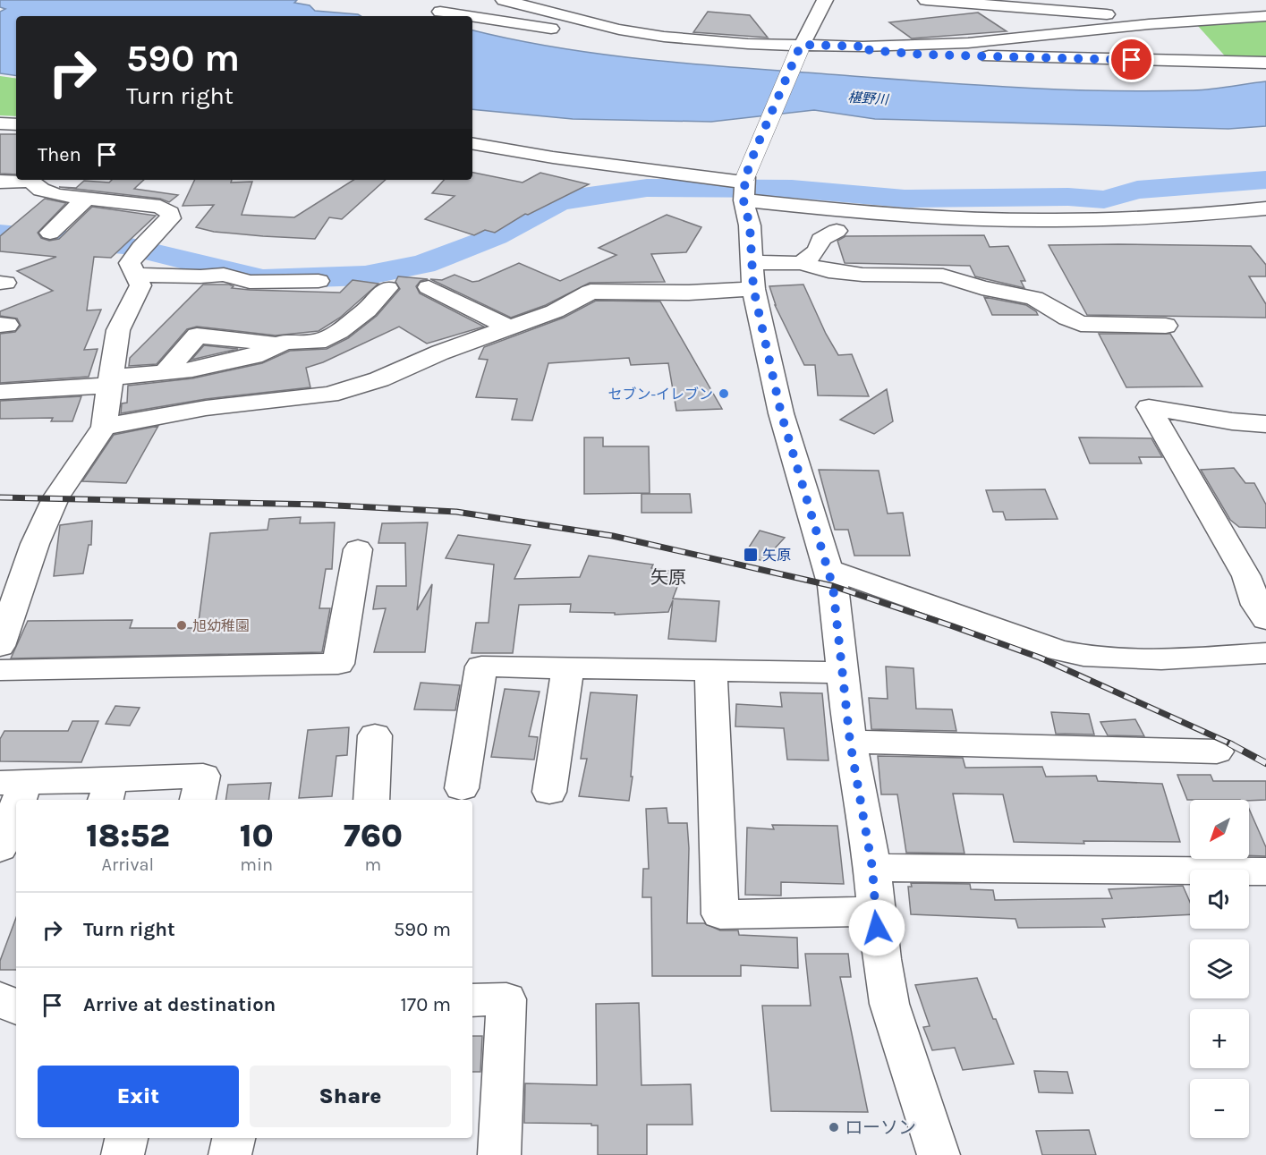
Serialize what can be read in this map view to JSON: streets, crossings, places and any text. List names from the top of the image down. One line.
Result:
{"districts":["矢原"],"water":["椹野川"],"places":{"other":["セブン-イレブン","旭幼稚園","ローソン"],"transit":["矢原"]},"north":"bottom left","page":{"turn":["590 m","Turn right"],"then":"Then","map_buttons":["+","−"],"eta":["18:52","Arrival","10","min","760","m"],"list":[{"name":"Turn right","value":"590 m"},{"name":"Arrive at destination","value":"170 m"}],"buttons":["Exit","Share"]}}
